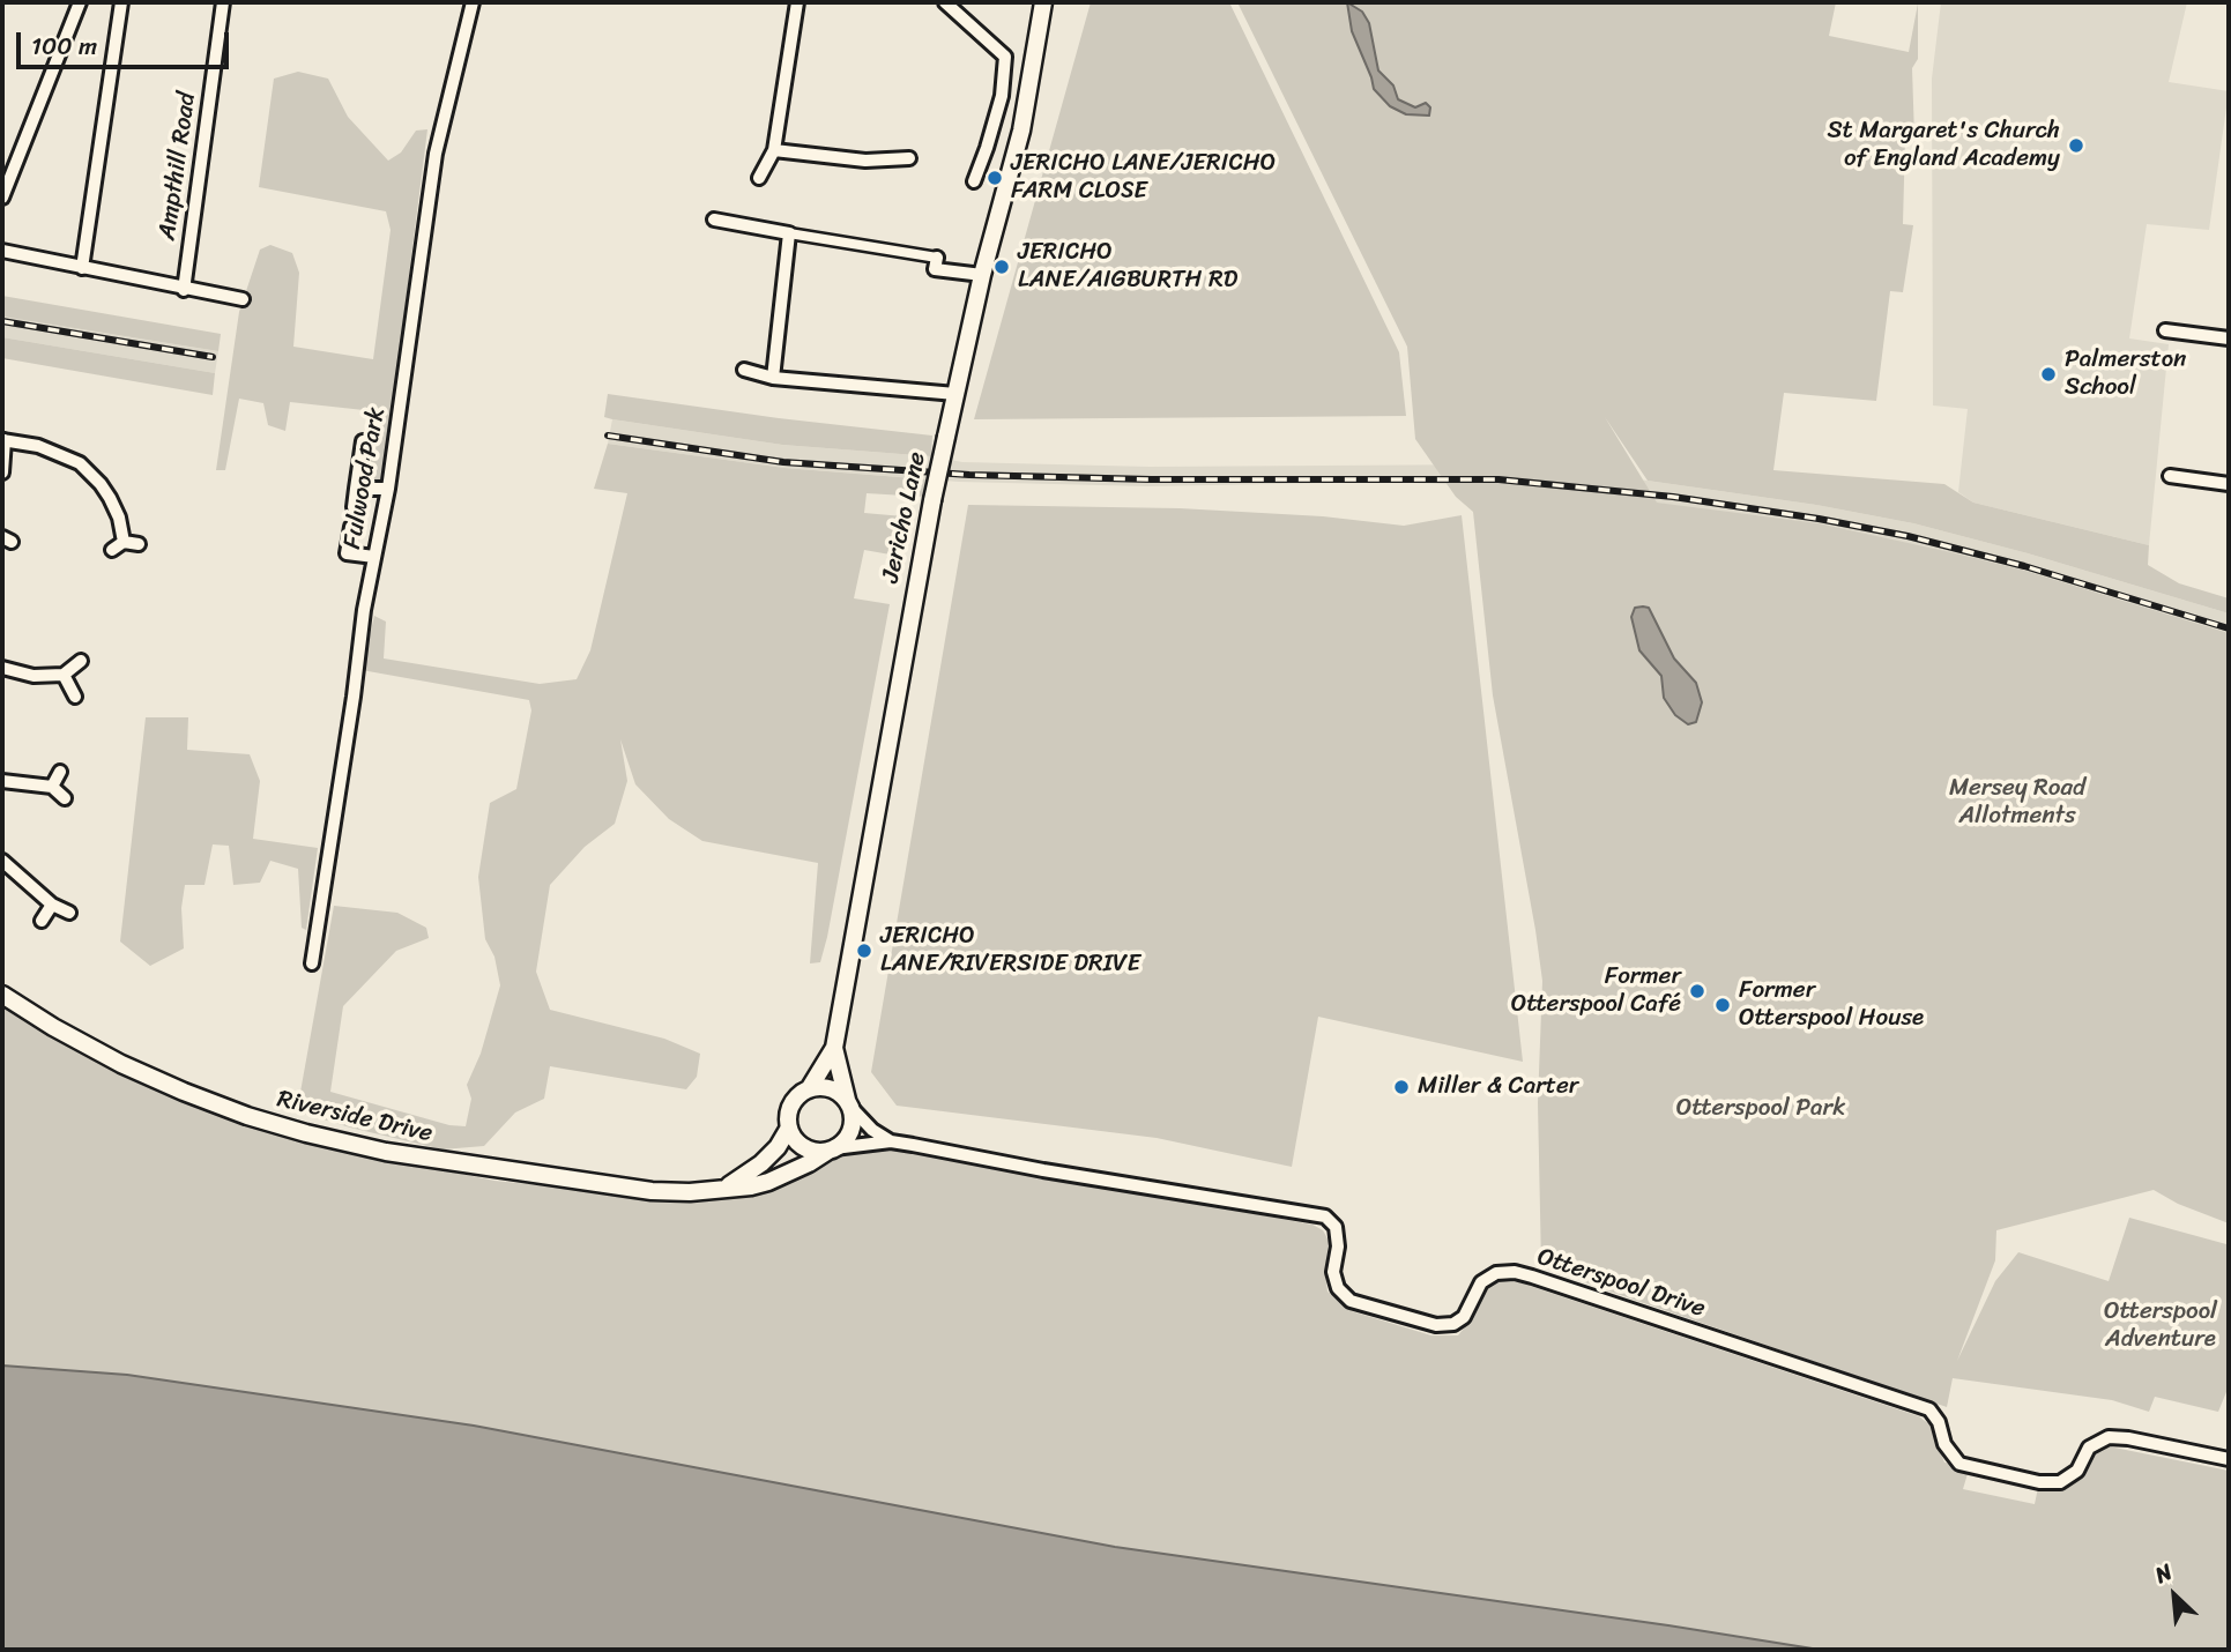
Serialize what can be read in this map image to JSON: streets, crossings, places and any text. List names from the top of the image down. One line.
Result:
{"streets":{"street":["Ampthill Road","Fulwood Park","Jericho Lane","Riverside Drive","Otterspool Drive"]},"crossings":[["Jericho Lane","Riverside Drive"],["Jericho Lane","Otterspool Drive"],["Riverside Drive","Otterspool Drive"]],"parks":["Mersey Road Allotments","Otterspool Park","Otterspool Adventure"],"places":["St Margaret's Church of England Academy","JERICHO LANE/JERICHO FARM CLOSE","JERICHO LANE/AIGBURTH RD","Palmerston School","JERICHO LANE/RIVERSIDE DRIVE","Former Otterspool Café","Former Otterspool House","Miller & Carter"],"scale_bar":"100 m","north":"top left"}
